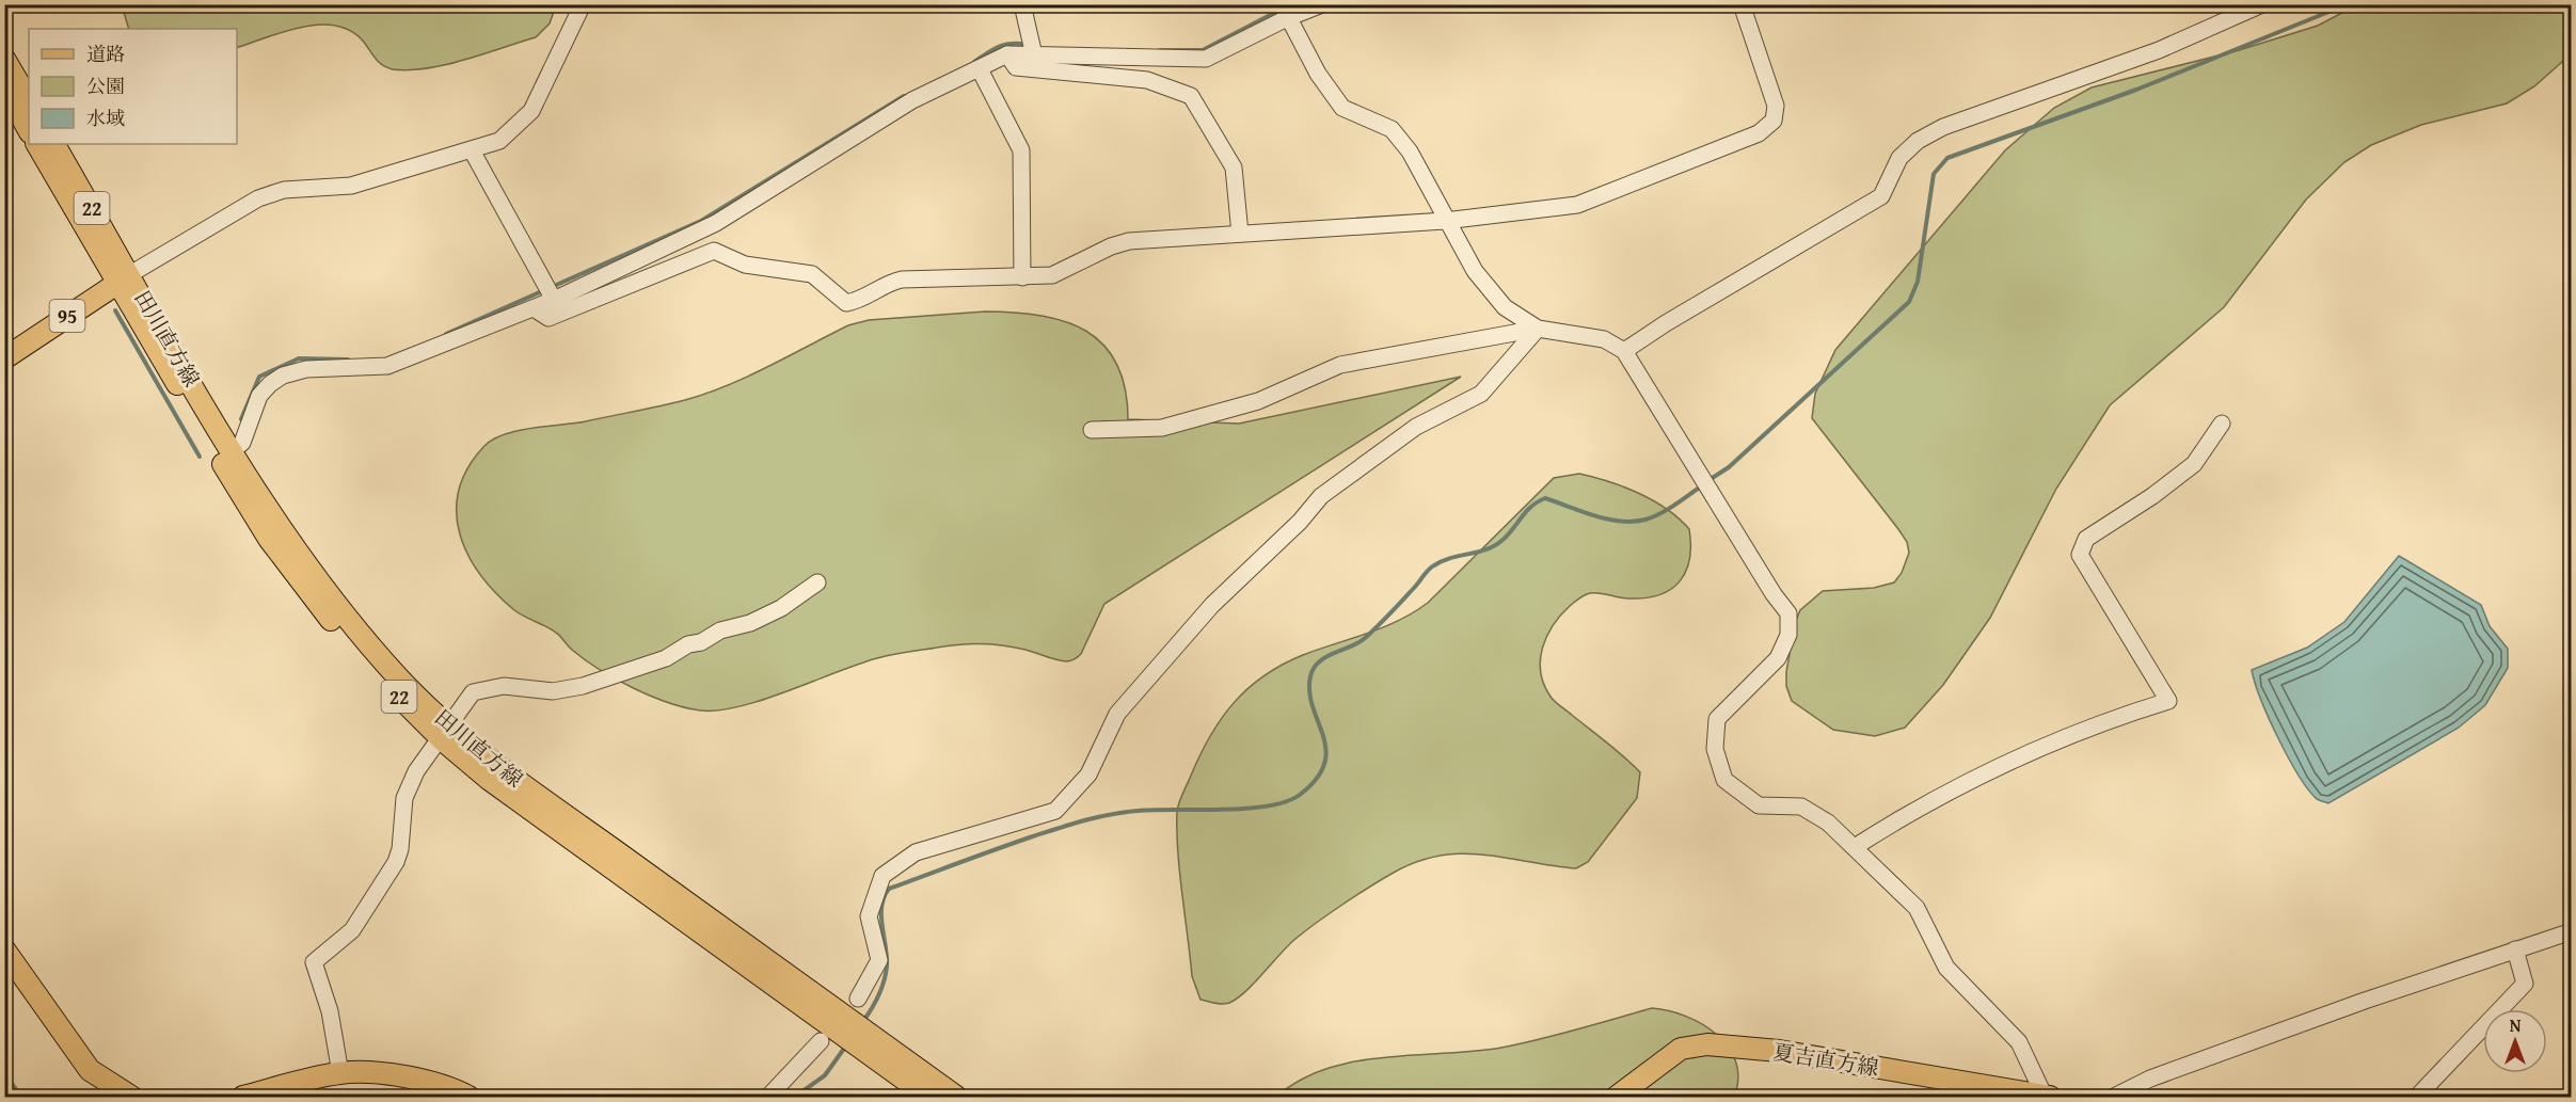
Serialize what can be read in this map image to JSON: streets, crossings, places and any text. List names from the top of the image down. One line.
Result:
{"streets":{"main road":["22","95","田川直方線","夏吉直方線"]},"crossings":[["95","田川直方線"]],"legend":["道路","公園","水域"],"north":"top"}
